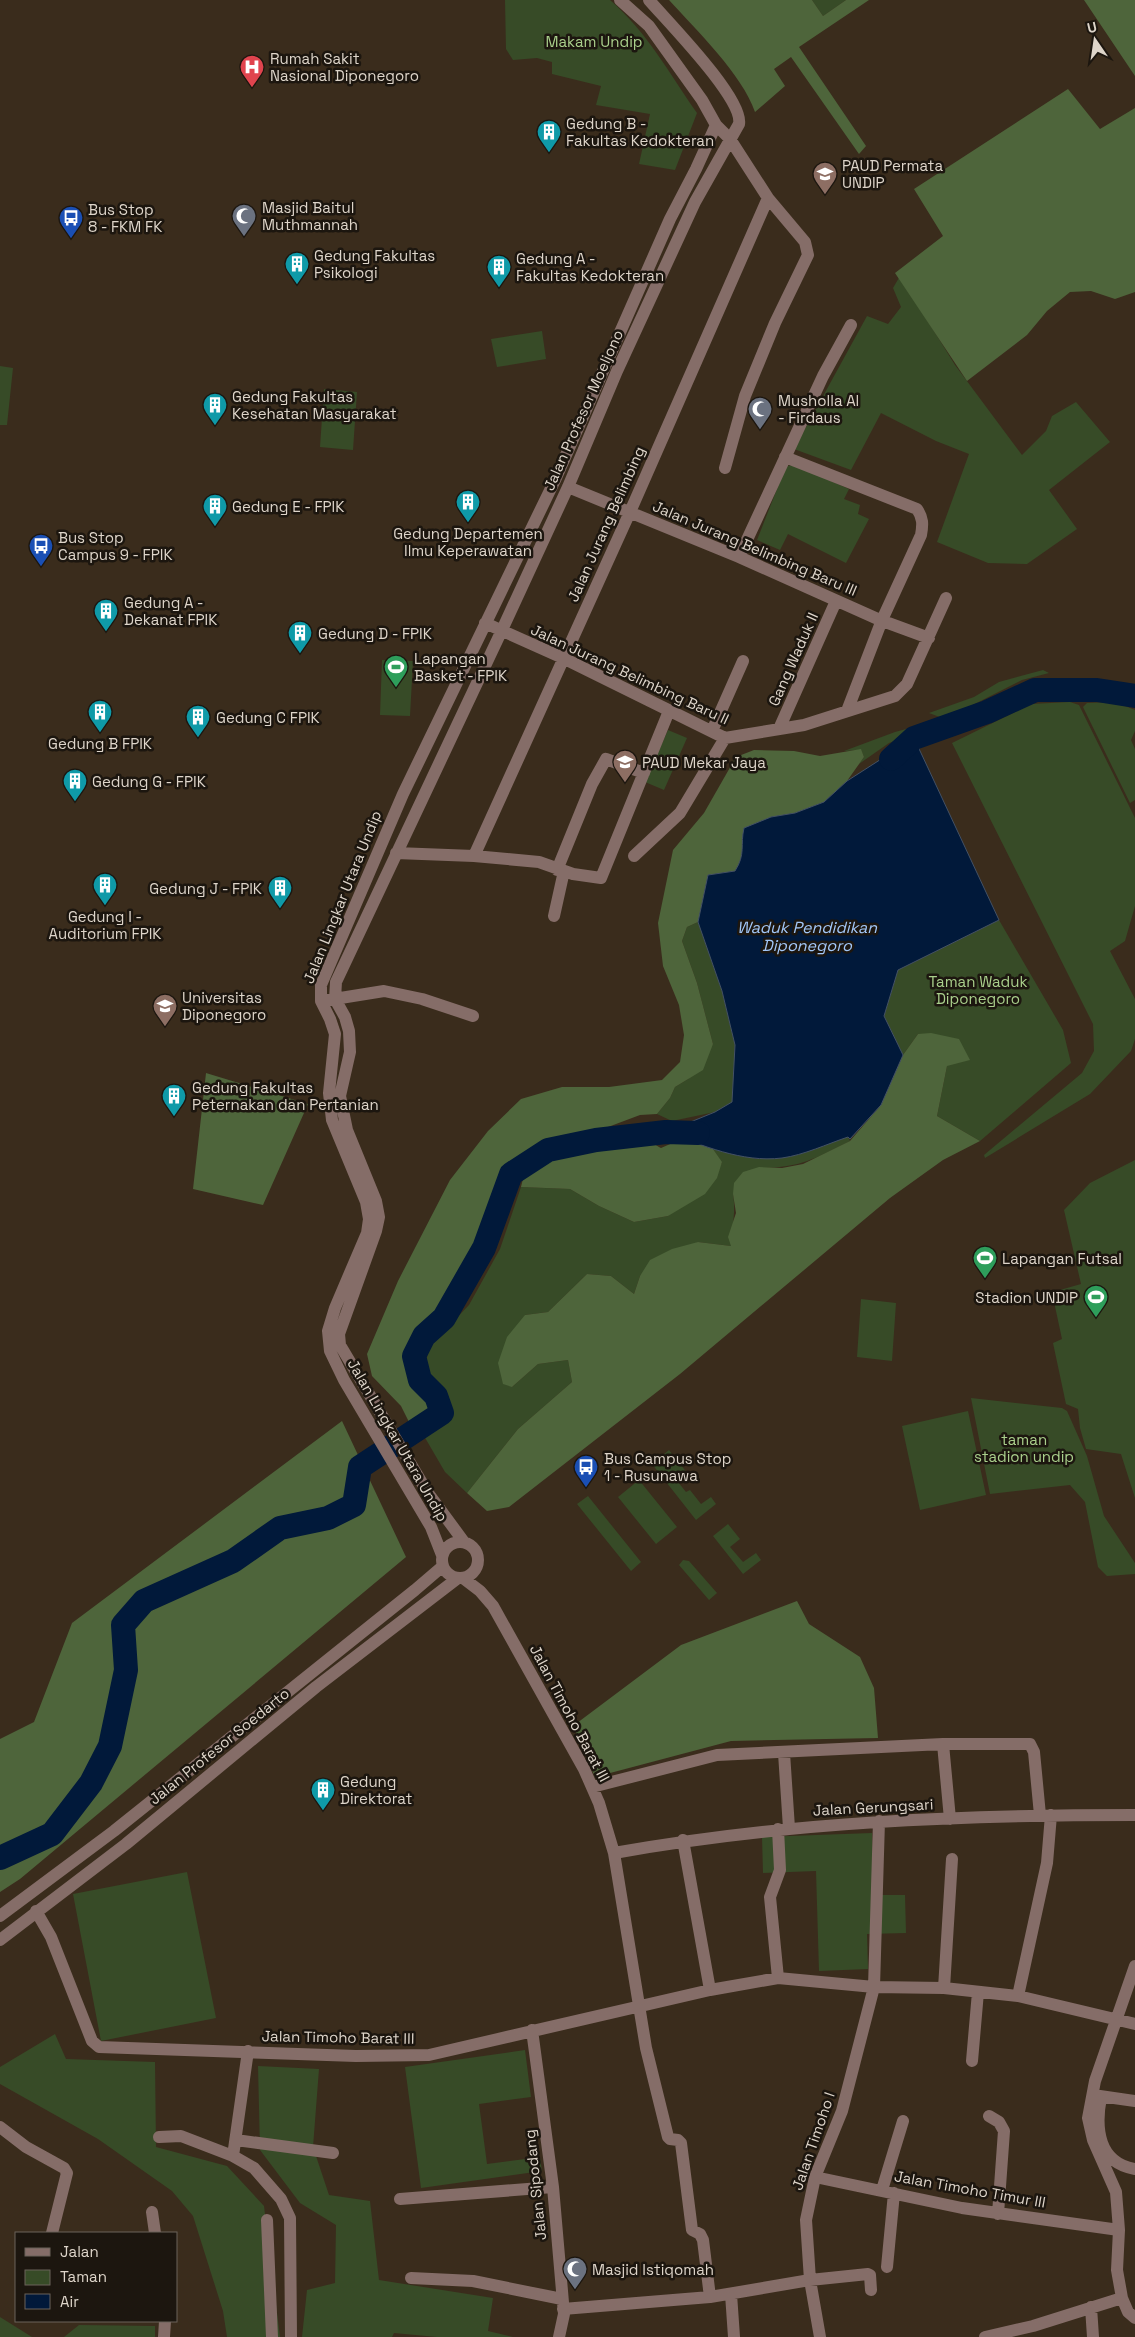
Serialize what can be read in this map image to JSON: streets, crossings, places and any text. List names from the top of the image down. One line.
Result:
{"streets":{"street":["Jalan Profesor Moeljono","Jalan Jurang Belimbing","Jalan Jurang Belimbing Baru III","Gang Waduk II","Jalan Jurang Belimbing Baru II","Jalan Lingkar Utara Undip","Jalan Timoho Barat III","Jalan Profesor Soedarto","Jalan Gerungsari","Jalan Timoho I","Jalan Sipodang","Jalan Timoho Timur III"]},"crossings":[["Jalan Profesor Moeljono","Jalan Jurang Belimbing Baru III"],["Jalan Profesor Moeljono","Jalan Jurang Belimbing Baru II"],["Jalan Profesor Moeljono","Jalan Lingkar Utara Undip"],["Jalan Jurang Belimbing","Jalan Jurang Belimbing Baru III"],["Jalan Jurang Belimbing","Jalan Jurang Belimbing Baru II"],["Jalan Jurang Belimbing Baru III","Gang Waduk II"],["Jalan Jurang Belimbing Baru III","Jalan Jurang Belimbing Baru II"],["Gang Waduk II","Jalan Jurang Belimbing Baru II"],["Jalan Jurang Belimbing Baru II","Jalan Lingkar Utara Undip"],["Jalan Lingkar Utara Undip","Jalan Timoho Barat III"],["Jalan Lingkar Utara Undip","Jalan Profesor Soedarto"],["Jalan Timoho Barat III","Jalan Profesor Soedarto"],["Jalan Timoho Barat III","Jalan Gerungsari"],["Jalan Timoho Barat III","Jalan Timoho I"],["Jalan Timoho Barat III","Jalan Sipodang"],["Jalan Gerungsari","Jalan Timoho I"],["Jalan Timoho I","Jalan Timoho Timur III"]],"water":["Waduk Pendidikan Diponegoro"],"parks":["Makam Undip","Taman Waduk Diponegoro","taman stadion undip"],"places":{"hospital":["Rumah Sakit Nasional Diponegoro"],"building":["Gedung B - Fakultas Kedokteran","Gedung Fakultas Psikologi","Gedung A - Fakultas Kedokteran","Gedung Fakultas Kesehatan Masyarakat","Gedung Departemen Ilmu Keperawatan","Gedung E - FPIK","Gedung A - Dekanat FPIK","Gedung D - FPIK","Gedung B FPIK","Gedung C FPIK","Gedung G - FPIK","Gedung I - Auditorium FPIK","Gedung J - FPIK","Gedung Fakultas Peternakan dan Pertanian","Gedung Direktorat"],"school or university":["PAUD Permata UNDIP","PAUD Mekar Jaya","Universitas Diponegoro"],"mosque":["Masjid Baitul Muthmannah","Musholla Al - Firdaus","Masjid Istiqomah"],"bus stop":["Bus Stop 8 - FKM FK","Bus Stop Campus 9 - FPIK","Bus Campus Stop 1 - Rusunawa"],"sports":["Lapangan Basket - FPIK","Lapangan Futsal","Stadion UNDIP"]},"legend":["Jalan","Taman","Air"],"north":"top"}
